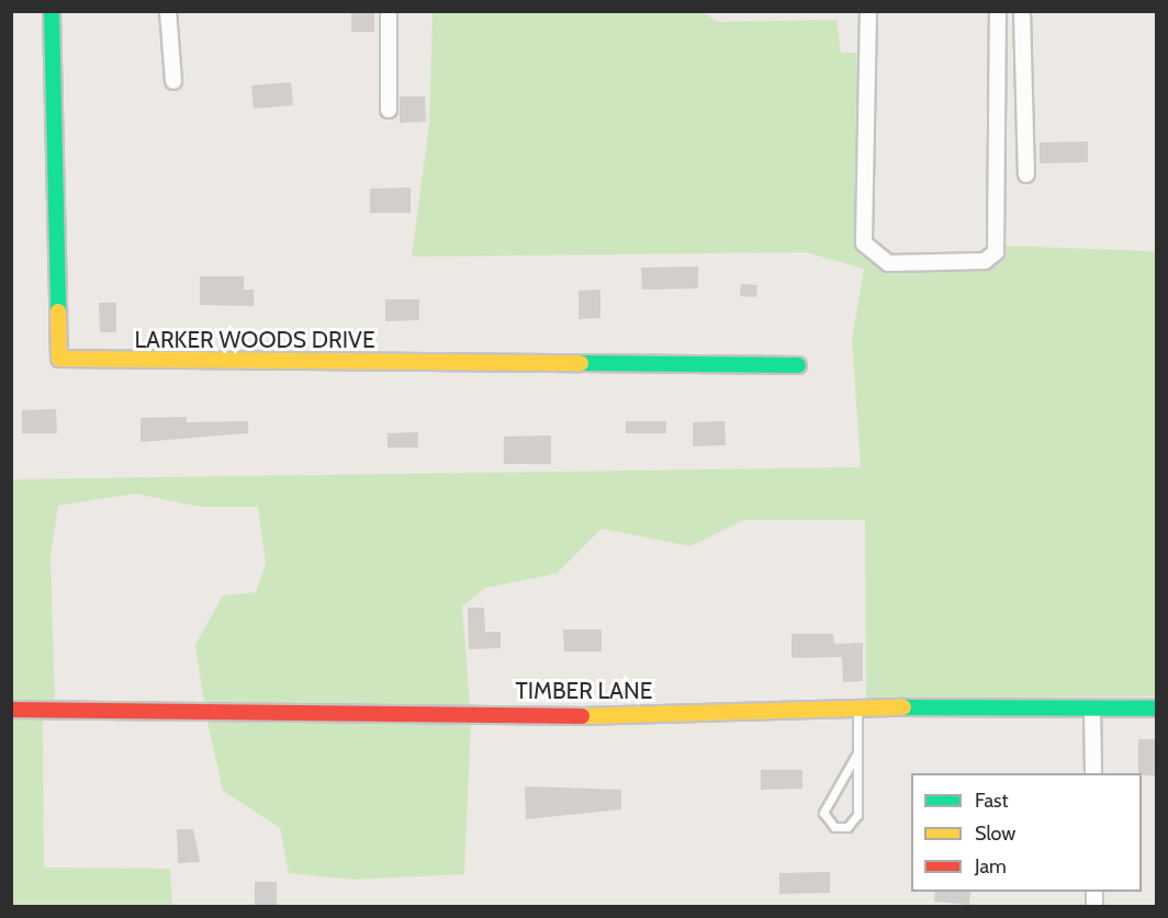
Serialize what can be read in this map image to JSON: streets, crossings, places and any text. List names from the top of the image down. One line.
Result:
{"streets":{"street":["LARKER WOODS DRIVE","TIMBER LANE"]},"legend":["Fast","Slow","Jam"]}
